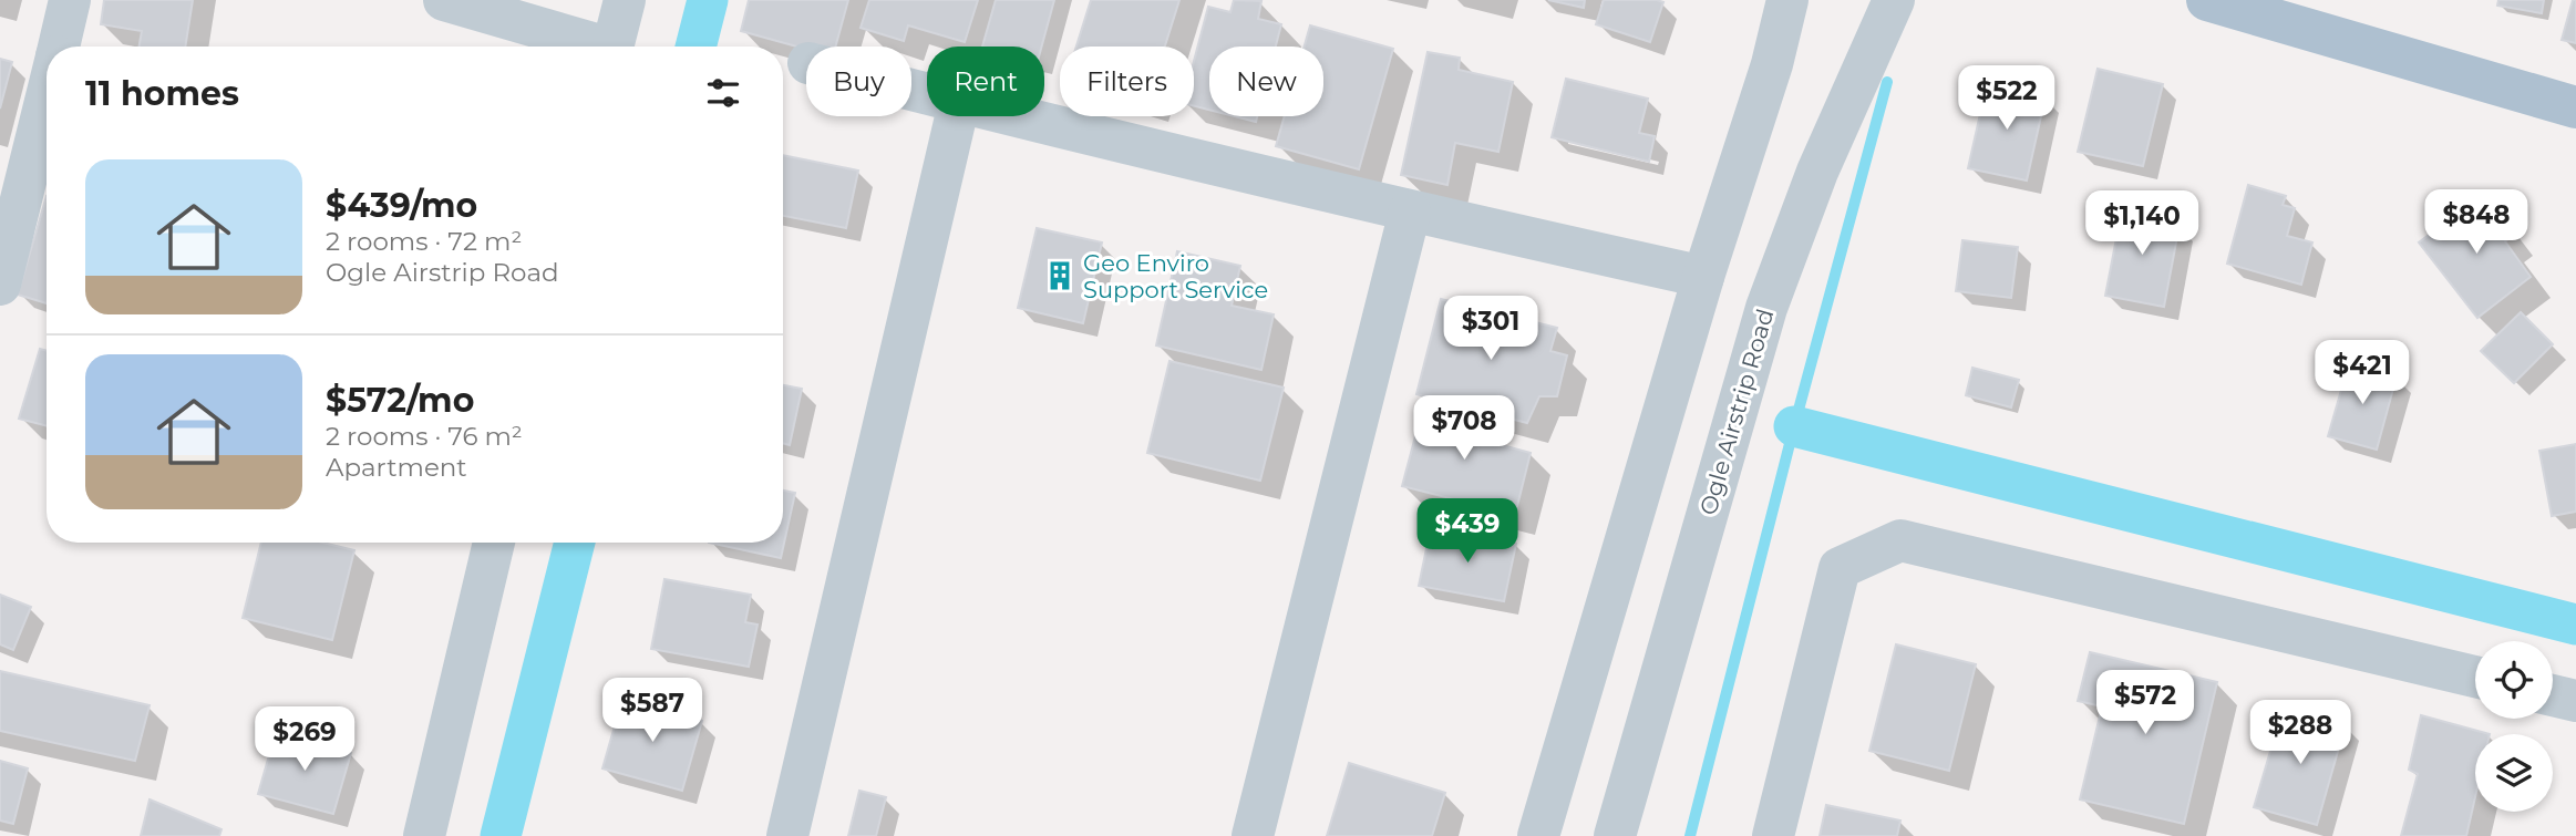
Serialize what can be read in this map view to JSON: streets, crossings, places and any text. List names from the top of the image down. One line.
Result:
{"streets":{"street":["Ogle Airstrip Road"]},"places":{"building":["Geo Enviro Support Service"]},"page":{"chip":["Buy","Rent","Filters","New"],"heading":"11 homes","price":["$522","$848","$1,140","$301","$421","$708","$439","$572","$587","$288","$269"],"list":[{"name":"$439/mo","note":"2 rooms · 72 m² · Ogle Airstrip Road"},{"name":"$572/mo","note":"2 rooms · 76 m² · Apartment"}]}}
